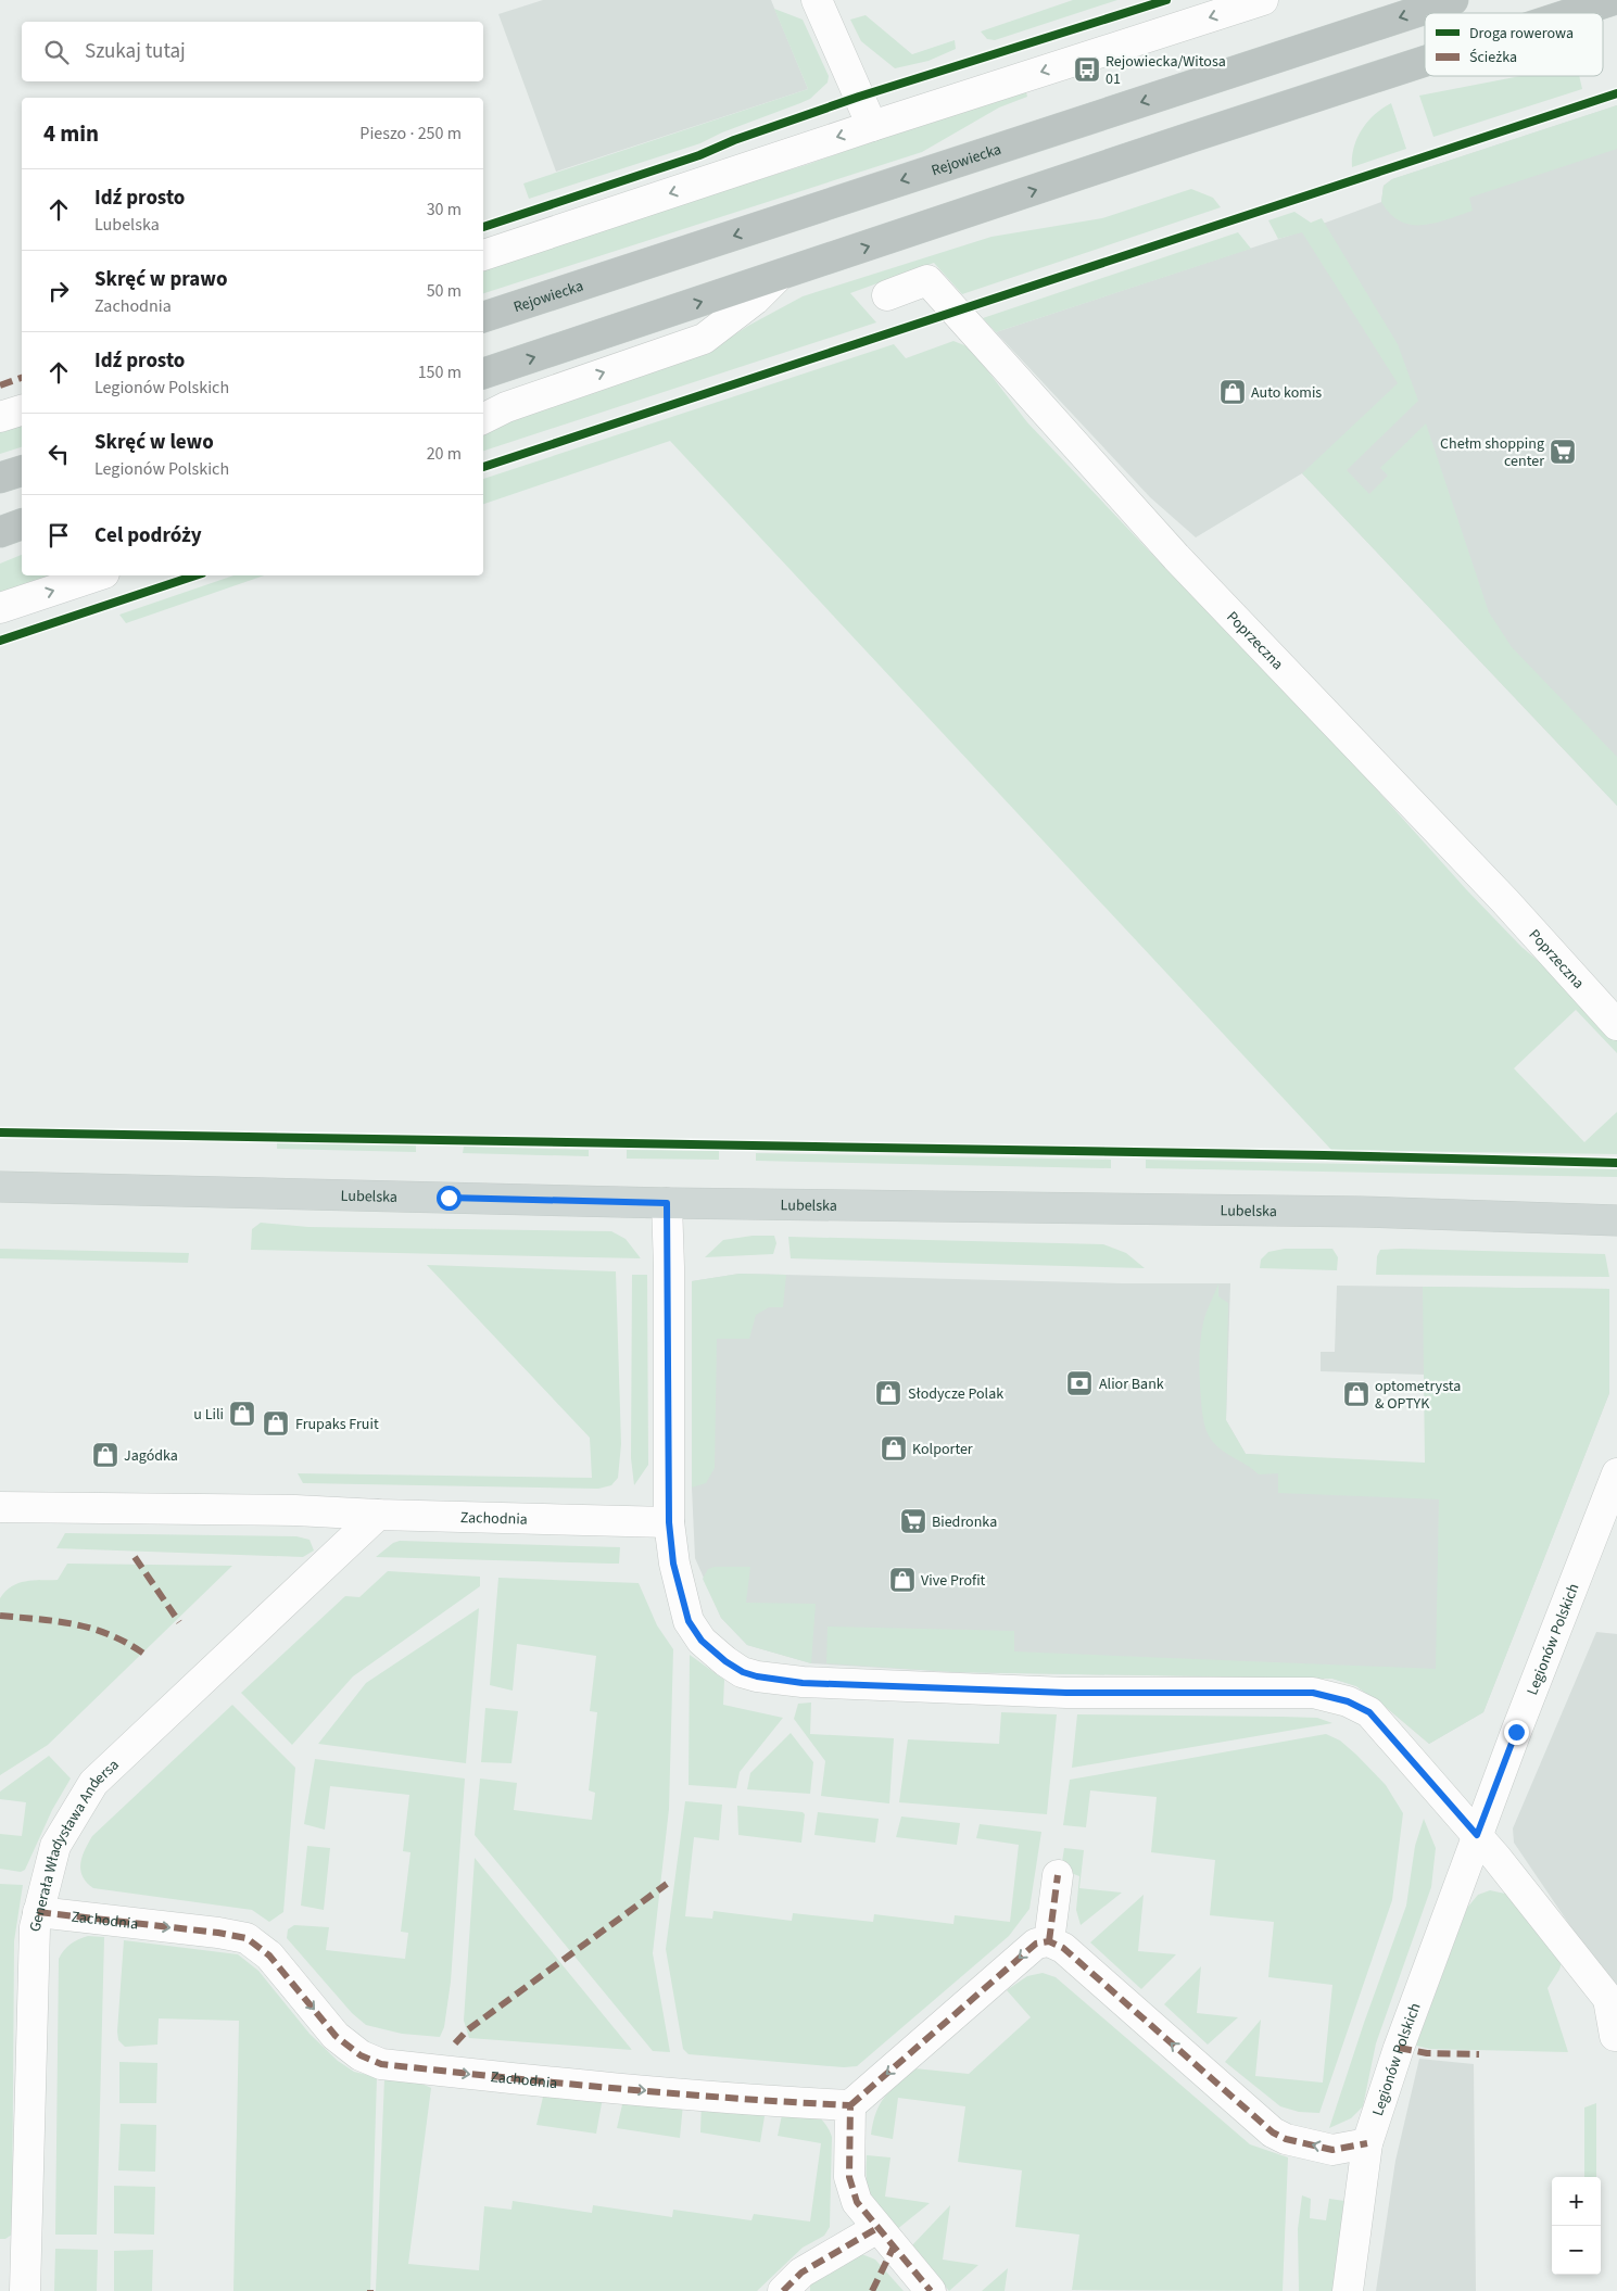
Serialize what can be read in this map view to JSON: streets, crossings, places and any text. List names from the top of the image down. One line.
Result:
{"streets":{"highway":["Rejowiecka"],"main road":["Lubelska"],"street":["Poprzeczna","Zachodnia","Legionów Polskich","Generała Władysława Andersa"]},"crossings":[["Zachodnia","Generała Władysława Andersa"]],"one_way":["Zachodnia"],"places":{"bus stop":["Rejowiecka/Witosa 01"],"shop":["Auto komis","Słodycze Polak","optometrysta & OPTYK","u Lili","Frupaks Fruit","Kolporter","Jagódka","Vive Profit"],"supermarket":["Chełm shopping center","Biedronka"],"bank":["Alior Bank"]},"legend":["Droga rowerowa","Ścieżka"],"page":{"search":"Szukaj tutaj","heading":["4 min","Pieszo · 250 m"],"list":[["Idź prosto","Lubelska","30 m"],["Skręć w prawo","Zachodnia","50 m"],["Idź prosto","Legionów Polskich","150 m"],["Skręć w lewo","Legionów Polskich","20 m"],"Cel podróży"],"map_buttons":["+","−"]}}
